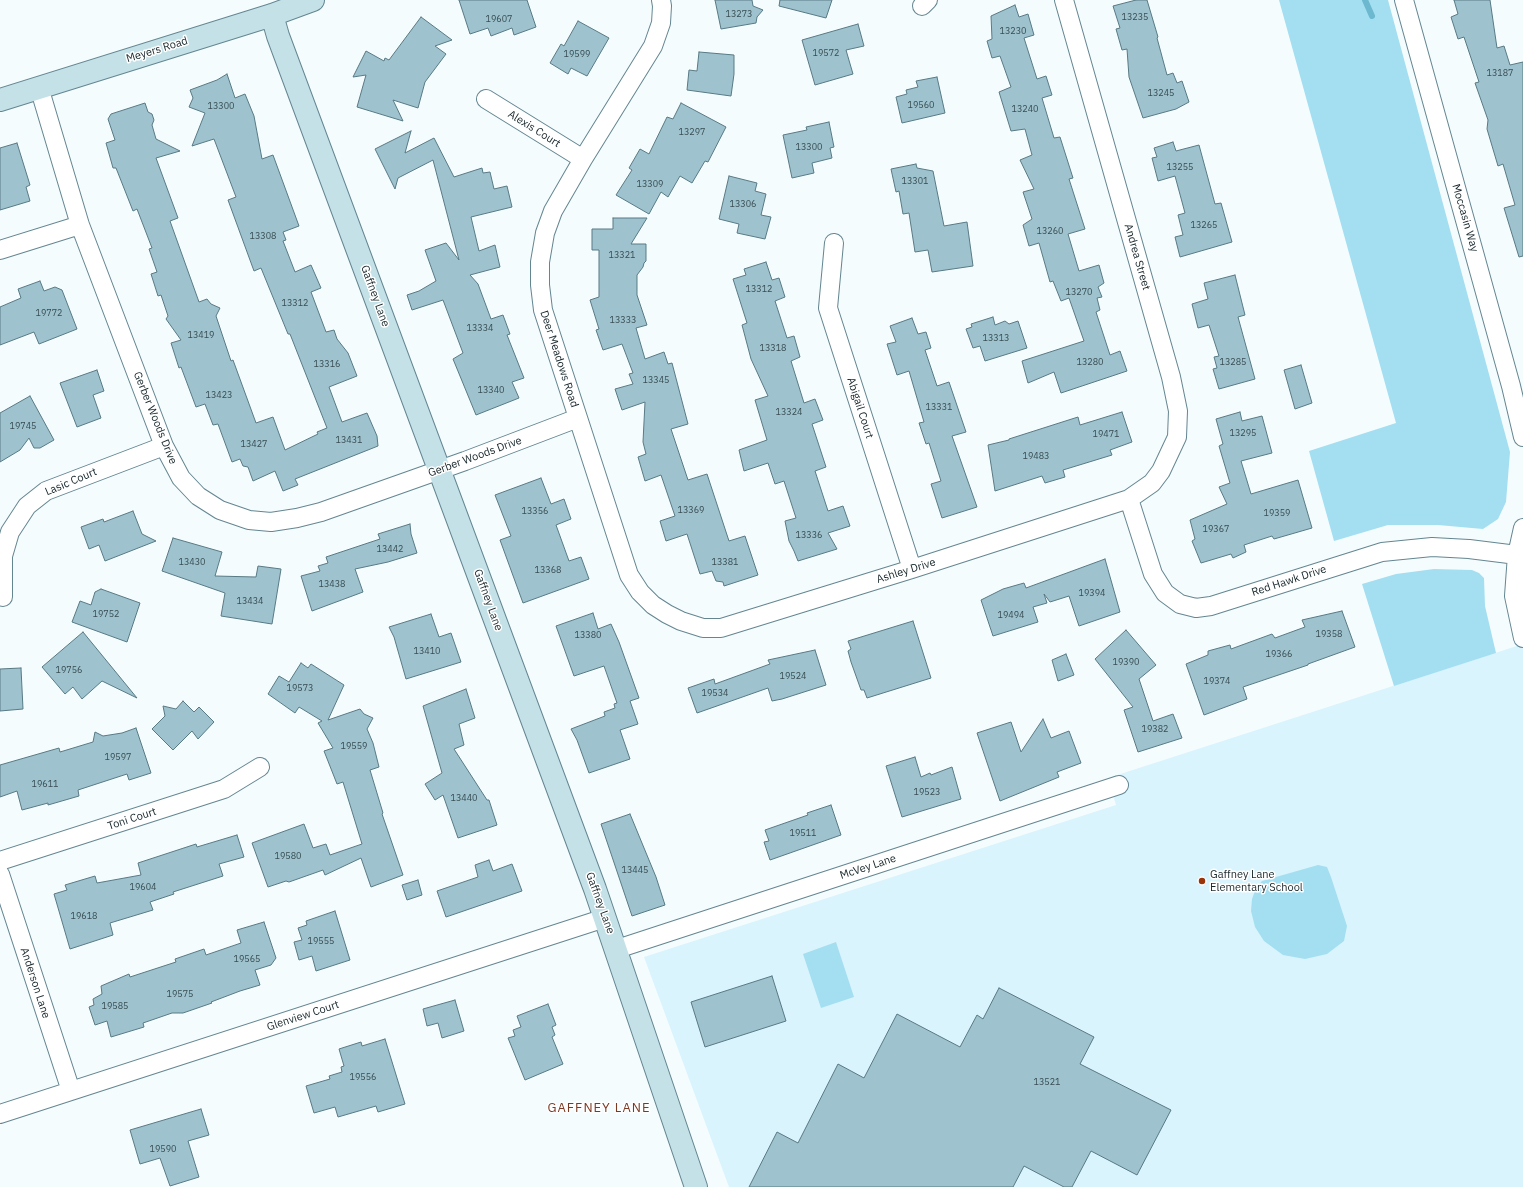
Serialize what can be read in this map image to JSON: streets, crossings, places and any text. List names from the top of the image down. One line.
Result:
{"streets":{"street":["Meyers Road","Alexis Court","Moccasin Way","Andrea Street","Gaffney Lane","Deer Meadows Road","Abigail Court","Gerber Woods Drive","Lasic Court","Ashley Drive","Red Hawk Drive","Toni Court","McVey Lane","Anderson Lane","Glenview Court"]},"crossings":[["Meyers Road","Gaffney Lane"],["Meyers Road","Gerber Woods Drive"],["Alexis Court","Deer Meadows Road"],["Andrea Street","Ashley Drive"],["Andrea Street","Red Hawk Drive"],["Gaffney Lane","Gerber Woods Drive"],["Gaffney Lane","McVey Lane"],["Gaffney Lane","Glenview Court"],["Deer Meadows Road","Gerber Woods Drive"],["Deer Meadows Road","Ashley Drive"],["Abigail Court","Ashley Drive"],["Gerber Woods Drive","Lasic Court"],["Ashley Drive","Red Hawk Drive"],["Anderson Lane","Glenview Court"]],"districts":["GAFFNEY LANE"],"places":["Gaffney Lane Elementary School"],"house_numbers":["13273","13235","19607","13230","19572","19599","13187","13245","19560","13300","13240","13297","13300","13255","13301","13309","13306","13265","13260","13308","13321","13312","13270","13312","19772","13333","13334","13419","13313","13318","13280","13285","13316","13345","13340","13423","13331","13324","19745","13295","19471","13431","13427","19483","13369","13356","19359","19367","13336","13442","13430","13381","13368","13438","19394","13434","19752","19494","19358","13380","13410","19366","19390","19756","19524","19374","19573","19534","19382","19559","19597","19611","19523","13440","19511","19580","13445","19604","19618","19555","19565","19575","19585","19556","13521","19590"]}
